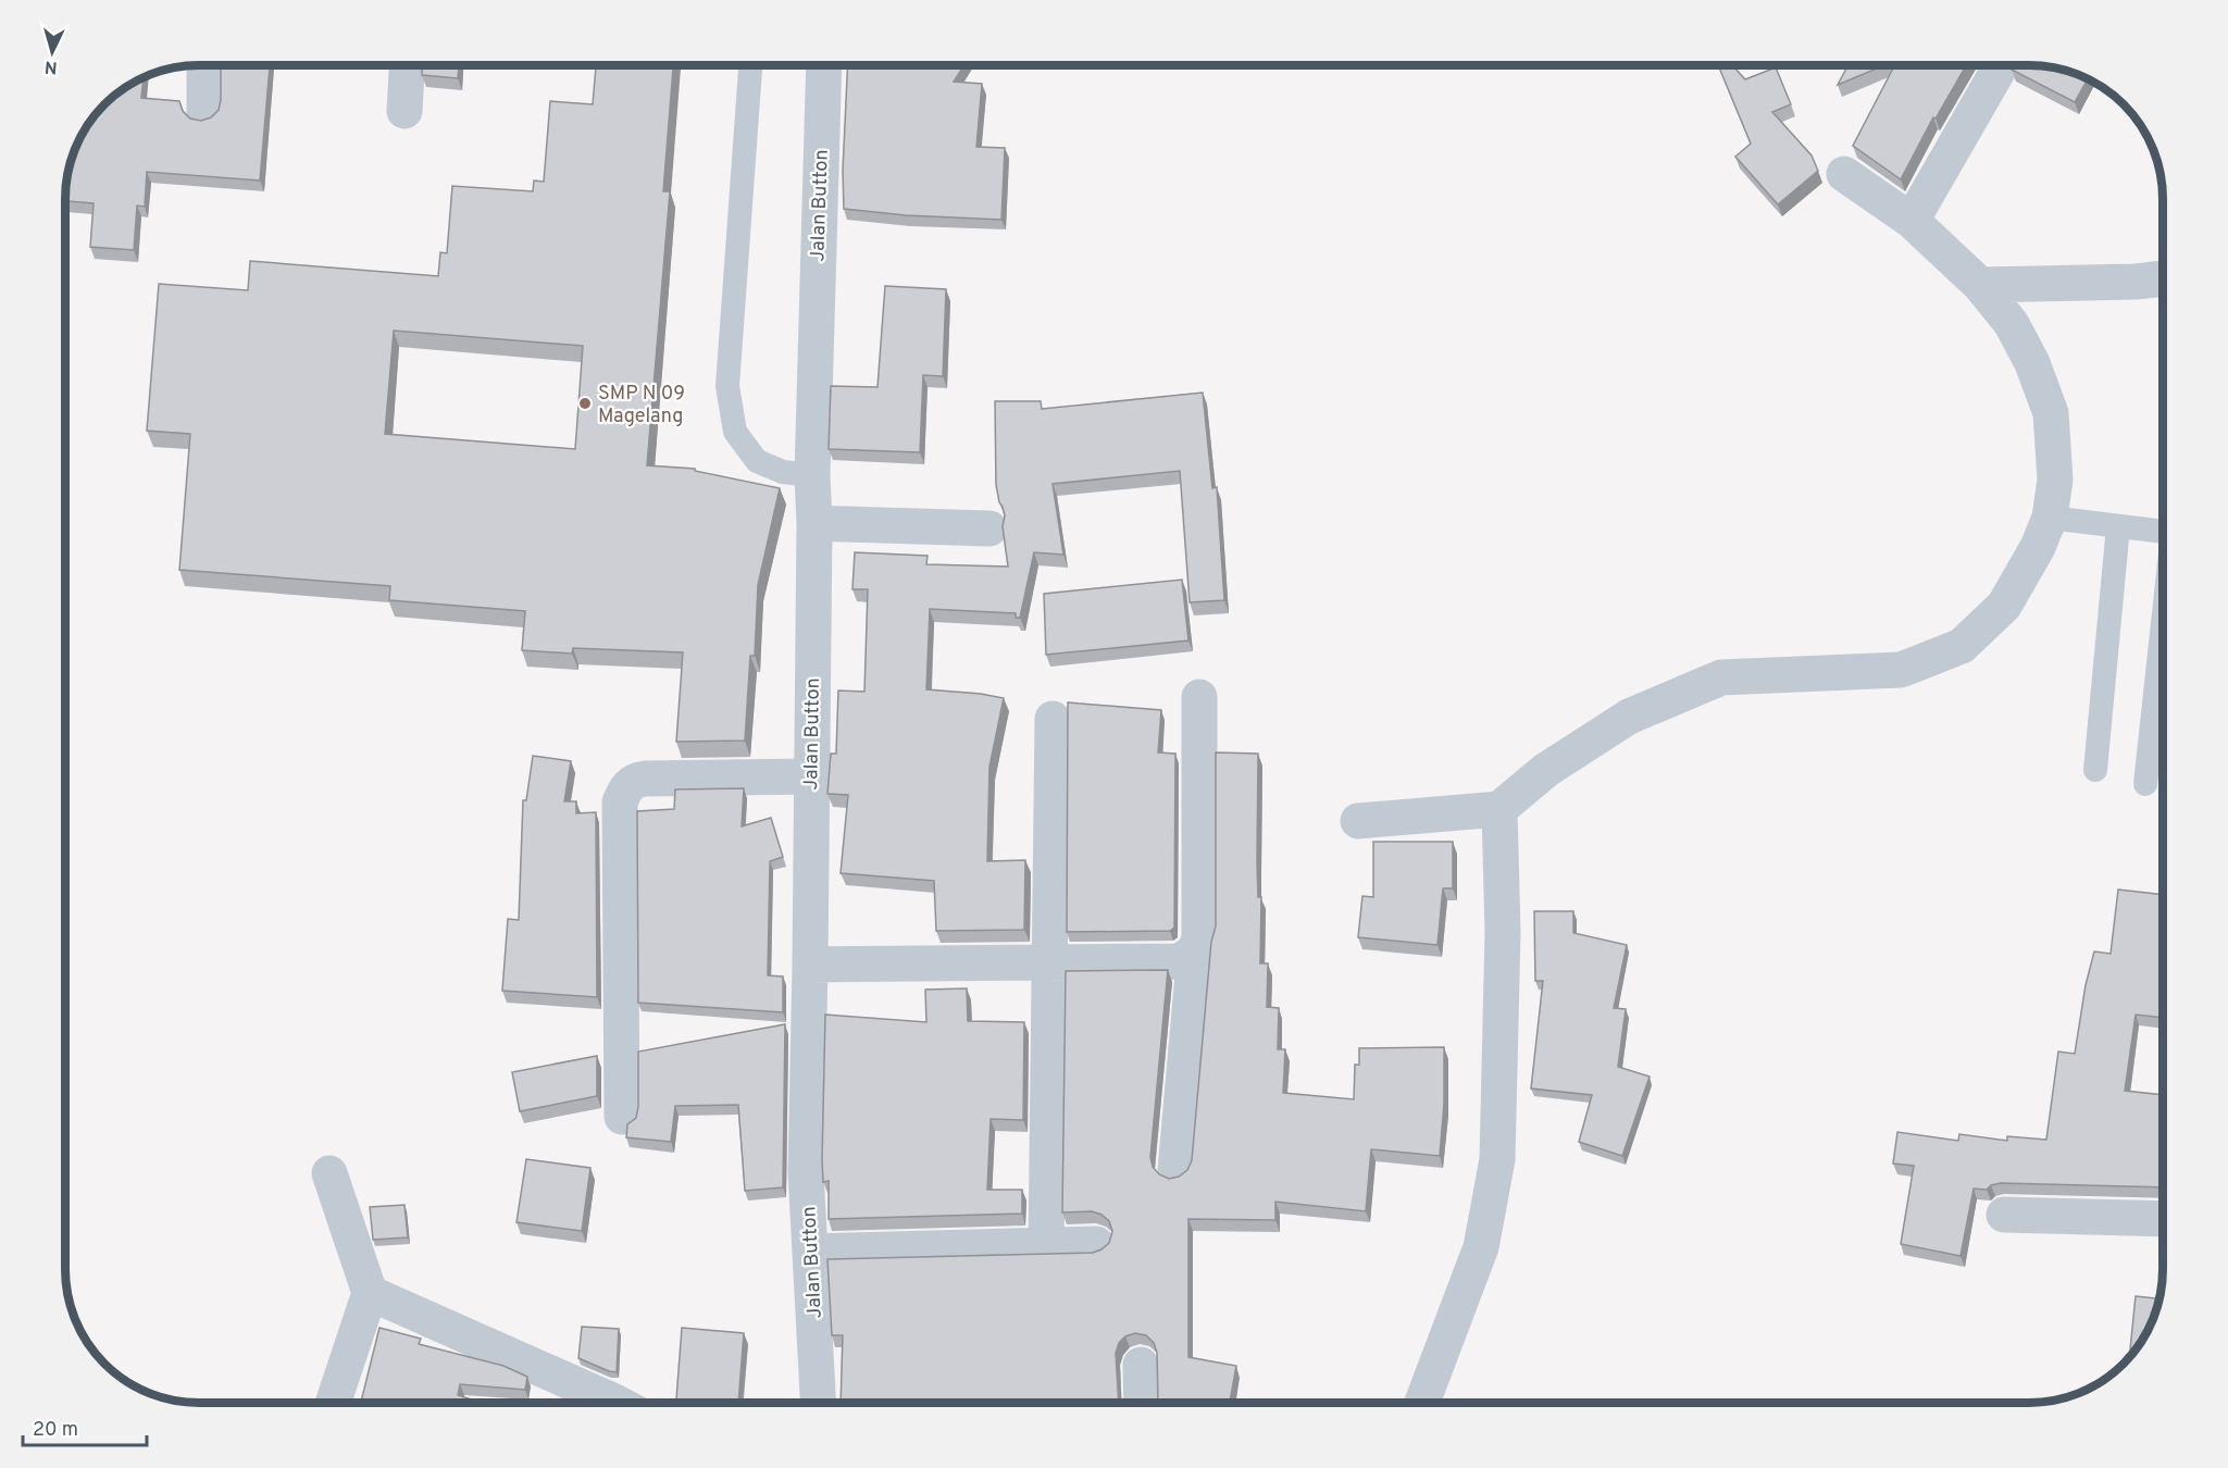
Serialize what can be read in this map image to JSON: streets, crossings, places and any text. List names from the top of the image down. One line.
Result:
{"streets":{"street":["Jalan Button"]},"places":["SMP N 09 Magelang"],"scale_bar":"20 m","north":"bottom"}
